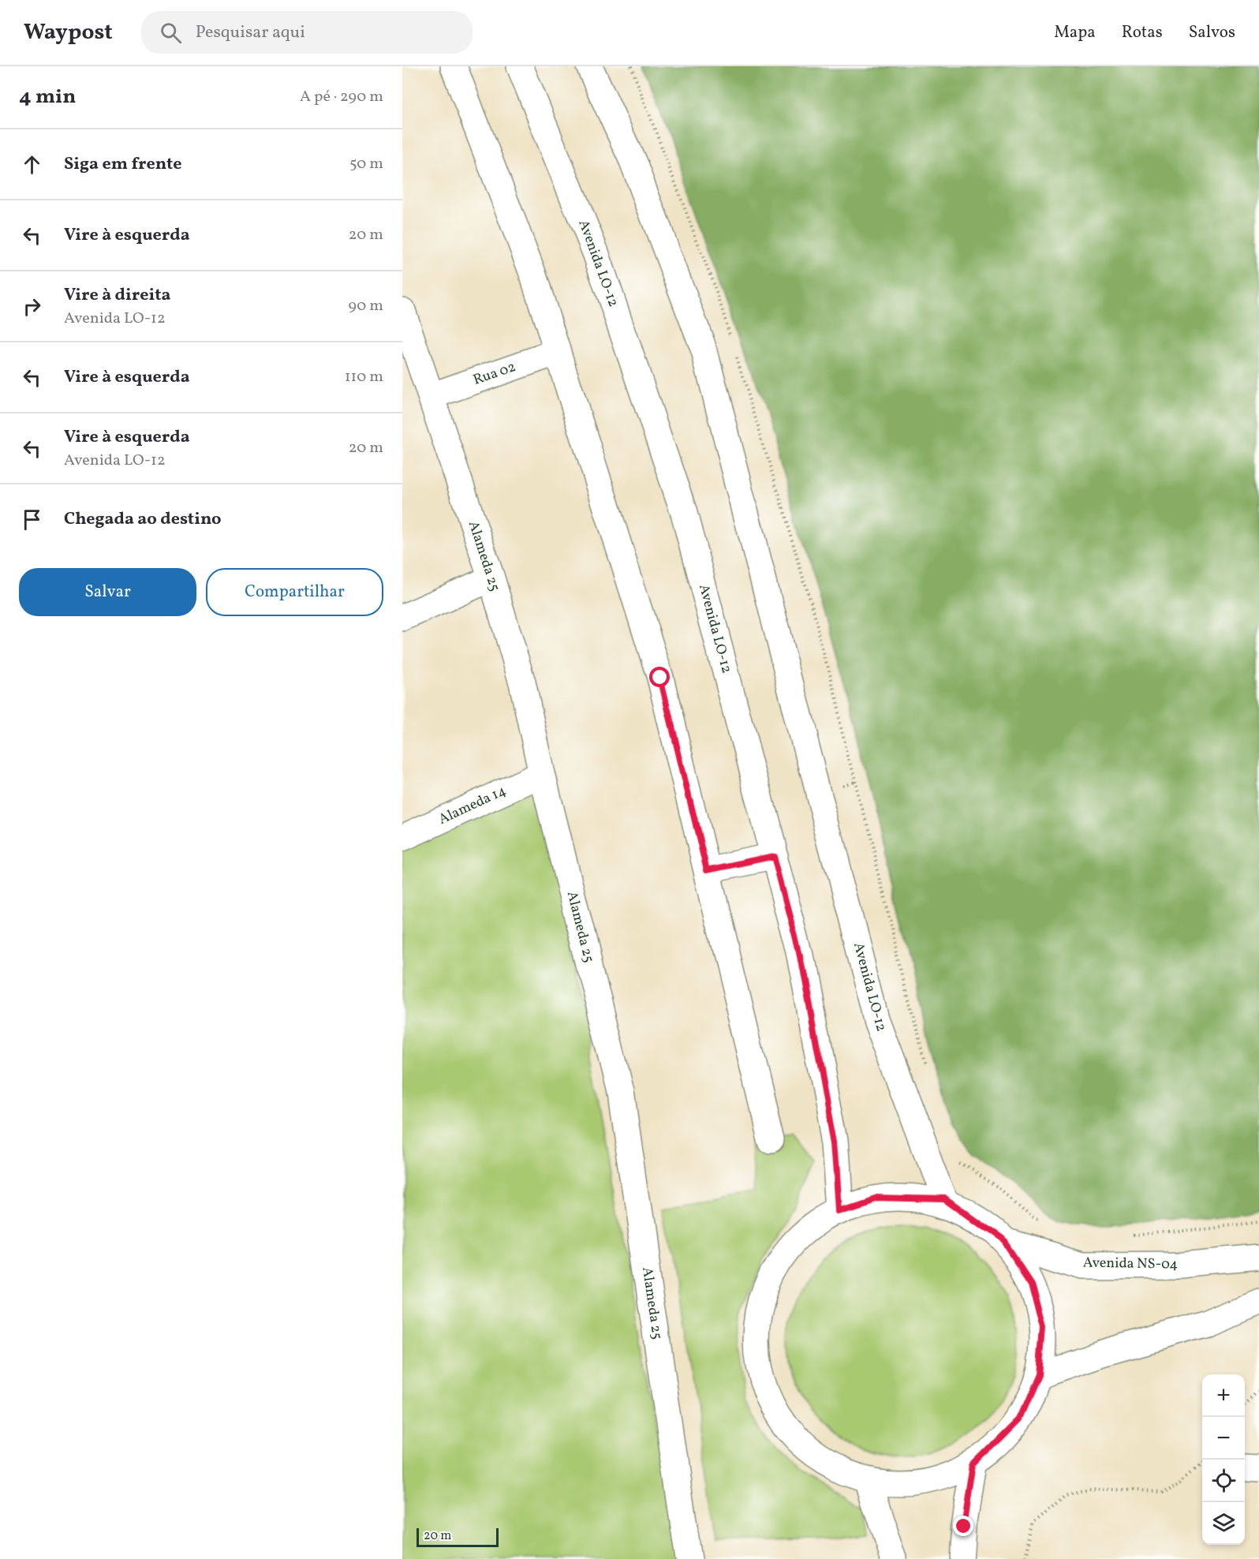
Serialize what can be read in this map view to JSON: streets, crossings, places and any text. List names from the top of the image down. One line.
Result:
{"streets":{"street":["Avenida LO-12","Rua 02","Alameda 25","Alameda 14","Avenida NS-04"]},"crossings":[["Rua 02","Alameda 25"],["Alameda 25","Alameda 14"]],"scale_bar":"20 m","page":{"header":"Waypost","search":"Pesquisar aqui","nav":["Mapa","Rotas","Salvos"],"heading":["4 min","A pé · 290 m"],"list":[["Siga em frente","50 m"],["Vire à esquerda","20 m"],["Vire à direita","Avenida LO-12","90 m"],["Vire à esquerda","110 m"],["Vire à esquerda","Avenida LO-12","20 m"],"Chegada ao destino"],"buttons":["Salvar","Compartilhar"],"map_buttons":["+","−"],"scale":"20 m"}}
